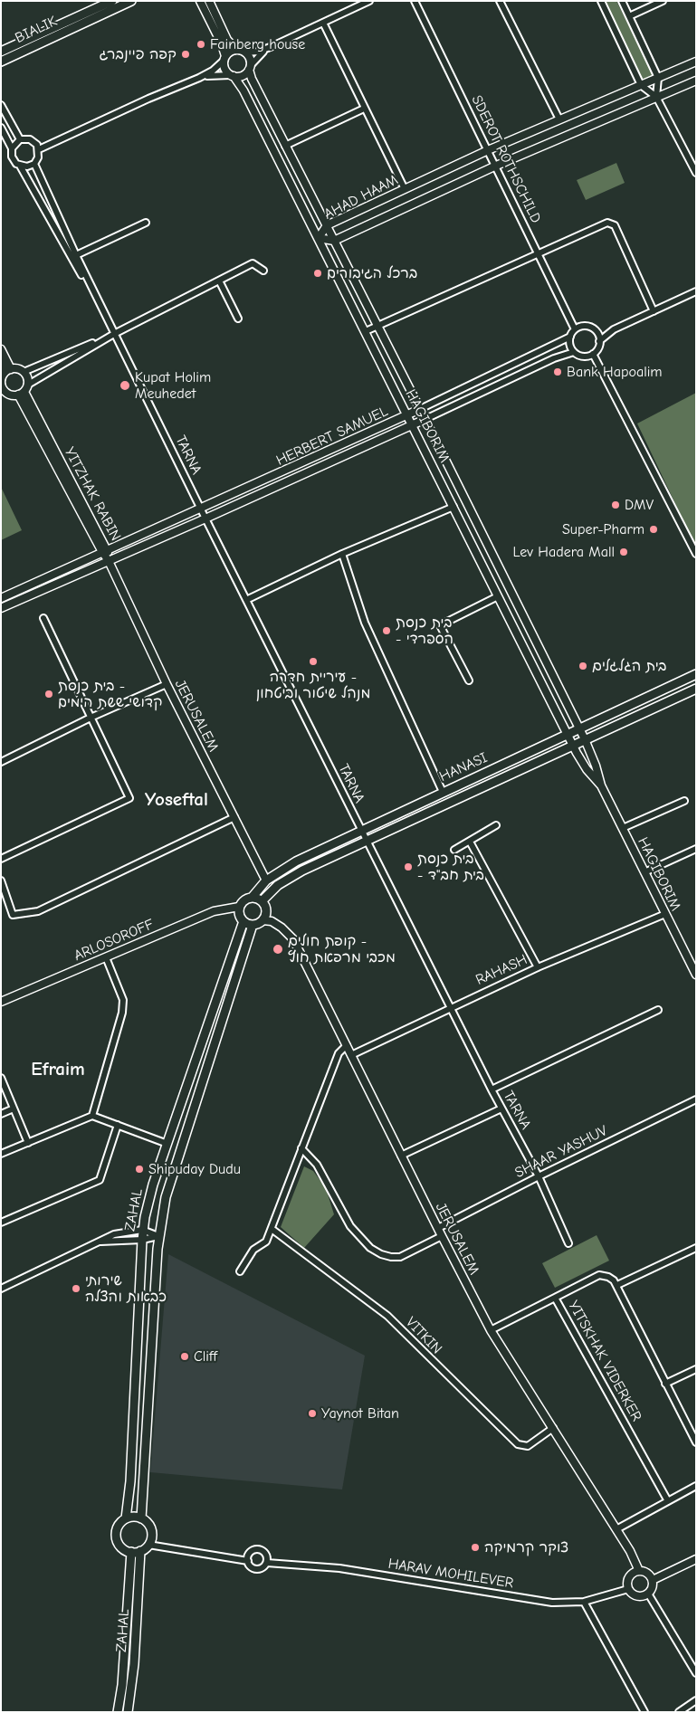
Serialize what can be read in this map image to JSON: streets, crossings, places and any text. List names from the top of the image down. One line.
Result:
{"streets":{"main road":["BIALIK","HANASI","ZAHAL"],"street":["SDEROT ROTHSCHILD","AHAD HAAM","HAGIBORIM","HERBERT SAMUEL","TARNA","YITZHAK RABIN","JERUSALEM","ARLOSOROFF","RAHASH","SHAAR YASHUV","VITKIN","YITSKHAK VIDERKER","HARAV MOHILEVER"]},"crossings":[["SDEROT ROTHSCHILD","AHAD HAAM"],["SDEROT ROTHSCHILD","HERBERT SAMUEL"],["AHAD HAAM","HAGIBORIM"],["HAGIBORIM","HERBERT SAMUEL"],["HAGIBORIM","HANASI"],["HAGIBORIM","RAHASH"],["HERBERT SAMUEL","TARNA"],["HERBERT SAMUEL","YITZHAK RABIN"],["HERBERT SAMUEL","JERUSALEM"],["TARNA","HANASI"],["TARNA","RAHASH"],["TARNA","SHAAR YASHUV"],["YITZHAK RABIN","JERUSALEM"],["JERUSALEM","HANASI"],["JERUSALEM","ARLOSOROFF"],["JERUSALEM","RAHASH"],["JERUSALEM","SHAAR YASHUV"],["JERUSALEM","ZAHAL"],["JERUSALEM","VITKIN"],["JERUSALEM","YITSKHAK VIDERKER"],["JERUSALEM","HARAV MOHILEVER"],["HANASI","ARLOSOROFF"],["HANASI","ZAHAL"],["ARLOSOROFF","ZAHAL"]],"districts":["Yoseftal","Efraim"],"places":["Fainberg house","קפה פיינברג","ברכל הגיבורים","Bank Hapoalim","Kupat Holim Meuhedet","DMV","Super-Pharm","Lev Hadera Mall","בית כנסת - הספרדי","עיריית חדרה - מנהל שיטור וביטחון","בית הגלגלים","בית כנסת - קדושי ששת הימים","בית כנסת - בית חב\"ד","קופת חולים - מכבי מרפאת חוץ","Shipuday Dudu","שירותי כבאות והצלה","Cliff","Yaynot Bitan","צוקר קרמיקה"]}
